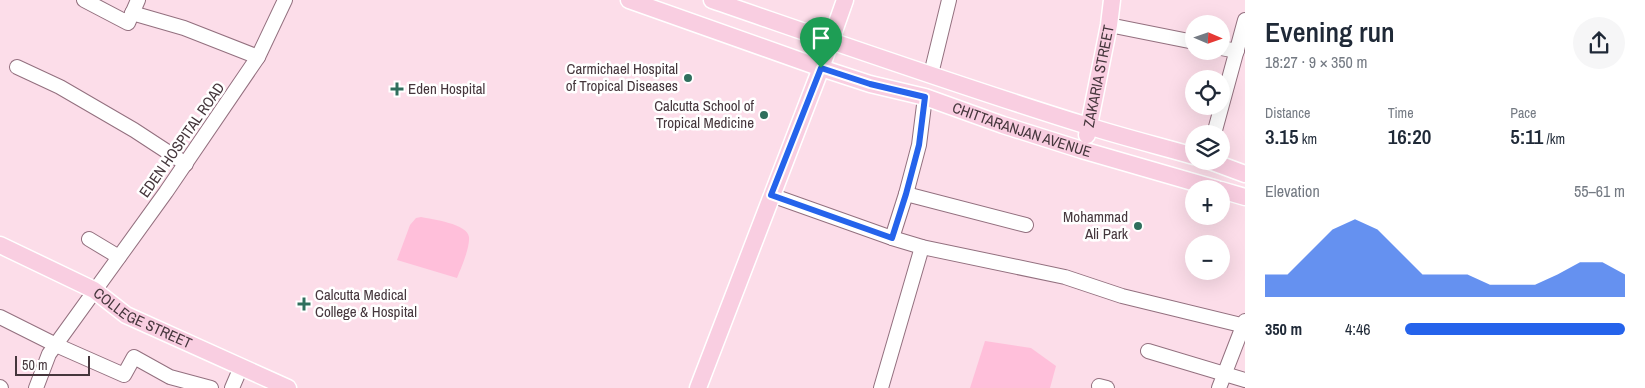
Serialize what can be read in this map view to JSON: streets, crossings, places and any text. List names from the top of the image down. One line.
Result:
{"streets":{"main road":["ZAKARIA STREET","CHITTARANJAN AVENUE","COLLEGE STREET"],"street":["EDEN HOSPITAL ROAD"]},"crossings":[["ZAKARIA STREET","CHITTARANJAN AVENUE"],["EDEN HOSPITAL ROAD","COLLEGE STREET"]],"places":{"other":["Carmichael Hospital of Tropical Diseases","Calcutta School of Tropical Medicine","Mohammad Ali Park"],"health":["Eden Hospital","Calcutta Medical College & Hospital"]},"scale_bar":"50 m","north":"right","page":{"heading":["Evening run","18:27 · 9 × 350 m"],"map_buttons":["+","−"],"stats":[["Distance","3.15 km"],["Time","16:20"],["Pace","5:11 /km"]],"chart":["Elevation","55–61 m"],"list":[{"name":"350 m","note":"4:46"}],"scale":"50 m"}}
